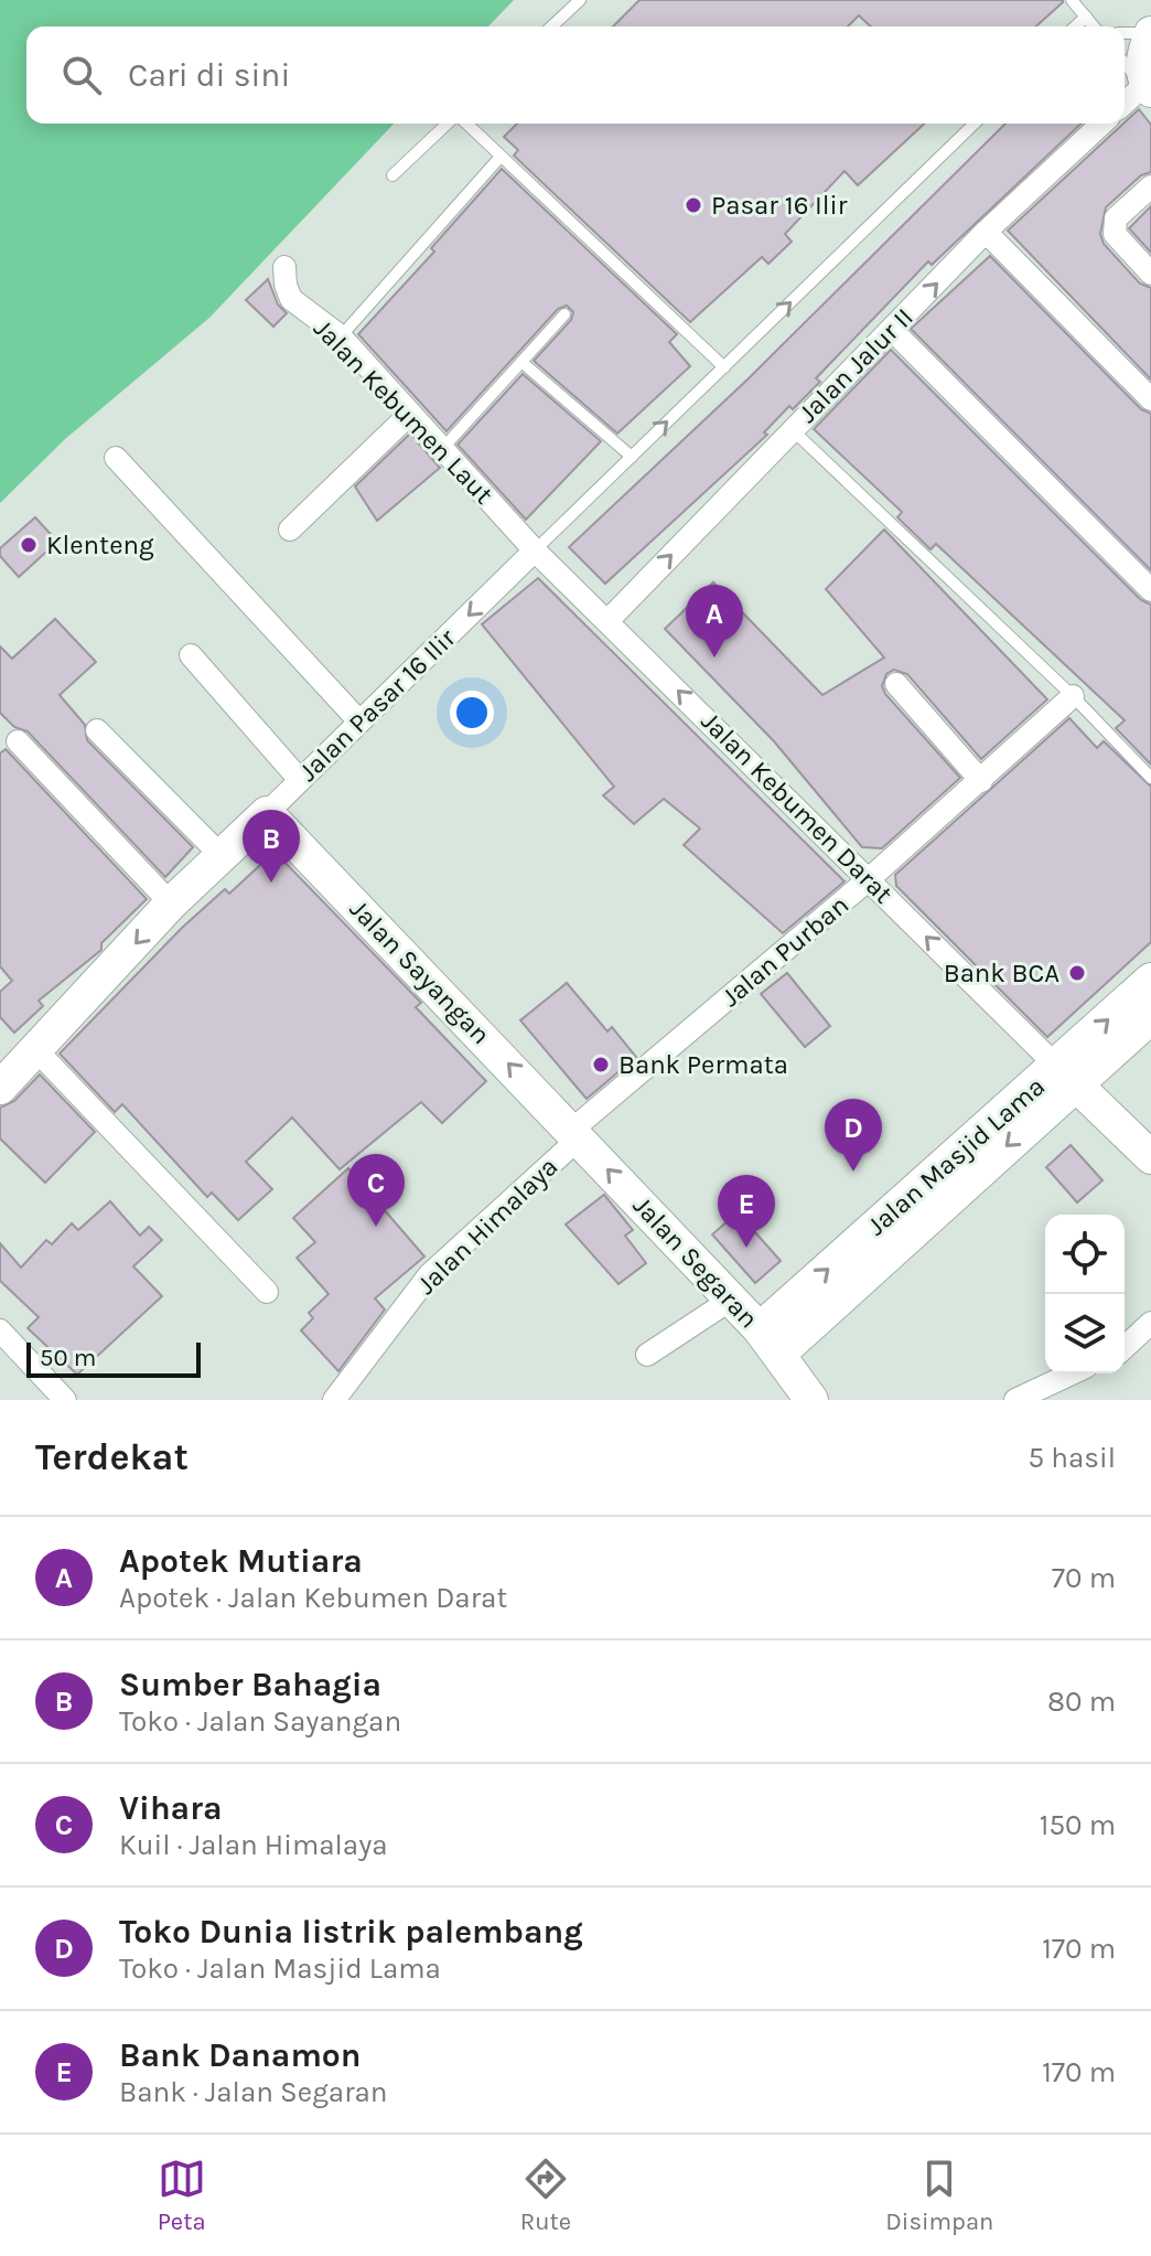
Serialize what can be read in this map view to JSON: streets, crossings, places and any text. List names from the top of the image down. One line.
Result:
{"streets":{"street":["Jalan Jalur II","Jalan Kebumen Laut","Jalan Pasar 16 Ilir","Jalan Kebumen Darat","Jalan Purban","Jalan Sayangan","Jalan Masjid Lama","Jalan Himalaya","Jalan Segaran"]},"crossings":[["Jalan Jalur II","Jalan Kebumen Darat"],["Jalan Kebumen Laut","Jalan Pasar 16 Ilir"],["Jalan Kebumen Laut","Jalan Kebumen Darat"],["Jalan Pasar 16 Ilir","Jalan Kebumen Darat"],["Jalan Pasar 16 Ilir","Jalan Sayangan"],["Jalan Kebumen Darat","Jalan Purban"],["Jalan Kebumen Darat","Jalan Masjid Lama"],["Jalan Purban","Jalan Sayangan"],["Jalan Purban","Jalan Himalaya"],["Jalan Purban","Jalan Segaran"],["Jalan Sayangan","Jalan Himalaya"],["Jalan Sayangan","Jalan Segaran"],["Jalan Masjid Lama","Jalan Segaran"],["Jalan Himalaya","Jalan Segaran"]],"one_way":["Jalan Jalur II","Jalan Kebumen Darat","Jalan Sayangan","Jalan Segaran"],"places":["Pasar 16 Ilir","Klenteng","Bank BCA","Bank Permata"],"scale_bar":"50 m","page":{"search":"Cari di sini","pins":["A","B","D","C","E"],"scale":"50 m","heading":["Terdekat","5 hasil"],"list":[{"mark":"A","name":"Apotek Mutiara","note":"Apotek · Jalan Kebumen Darat","value":"70 m"},{"mark":"B","name":"Sumber Bahagia","note":"Toko · Jalan Sayangan","value":"80 m"},{"mark":"C","name":"Vihara","note":"Kuil · Jalan Himalaya","value":"150 m"},{"mark":"D","name":"Toko Dunia listrik palembang","note":"Toko · Jalan Masjid Lama","value":"170 m"},{"mark":"E","name":"Bank Danamon","note":"Bank · Jalan Segaran","value":"170 m"}],"nav":["Peta","Rute","Disimpan"]}}
